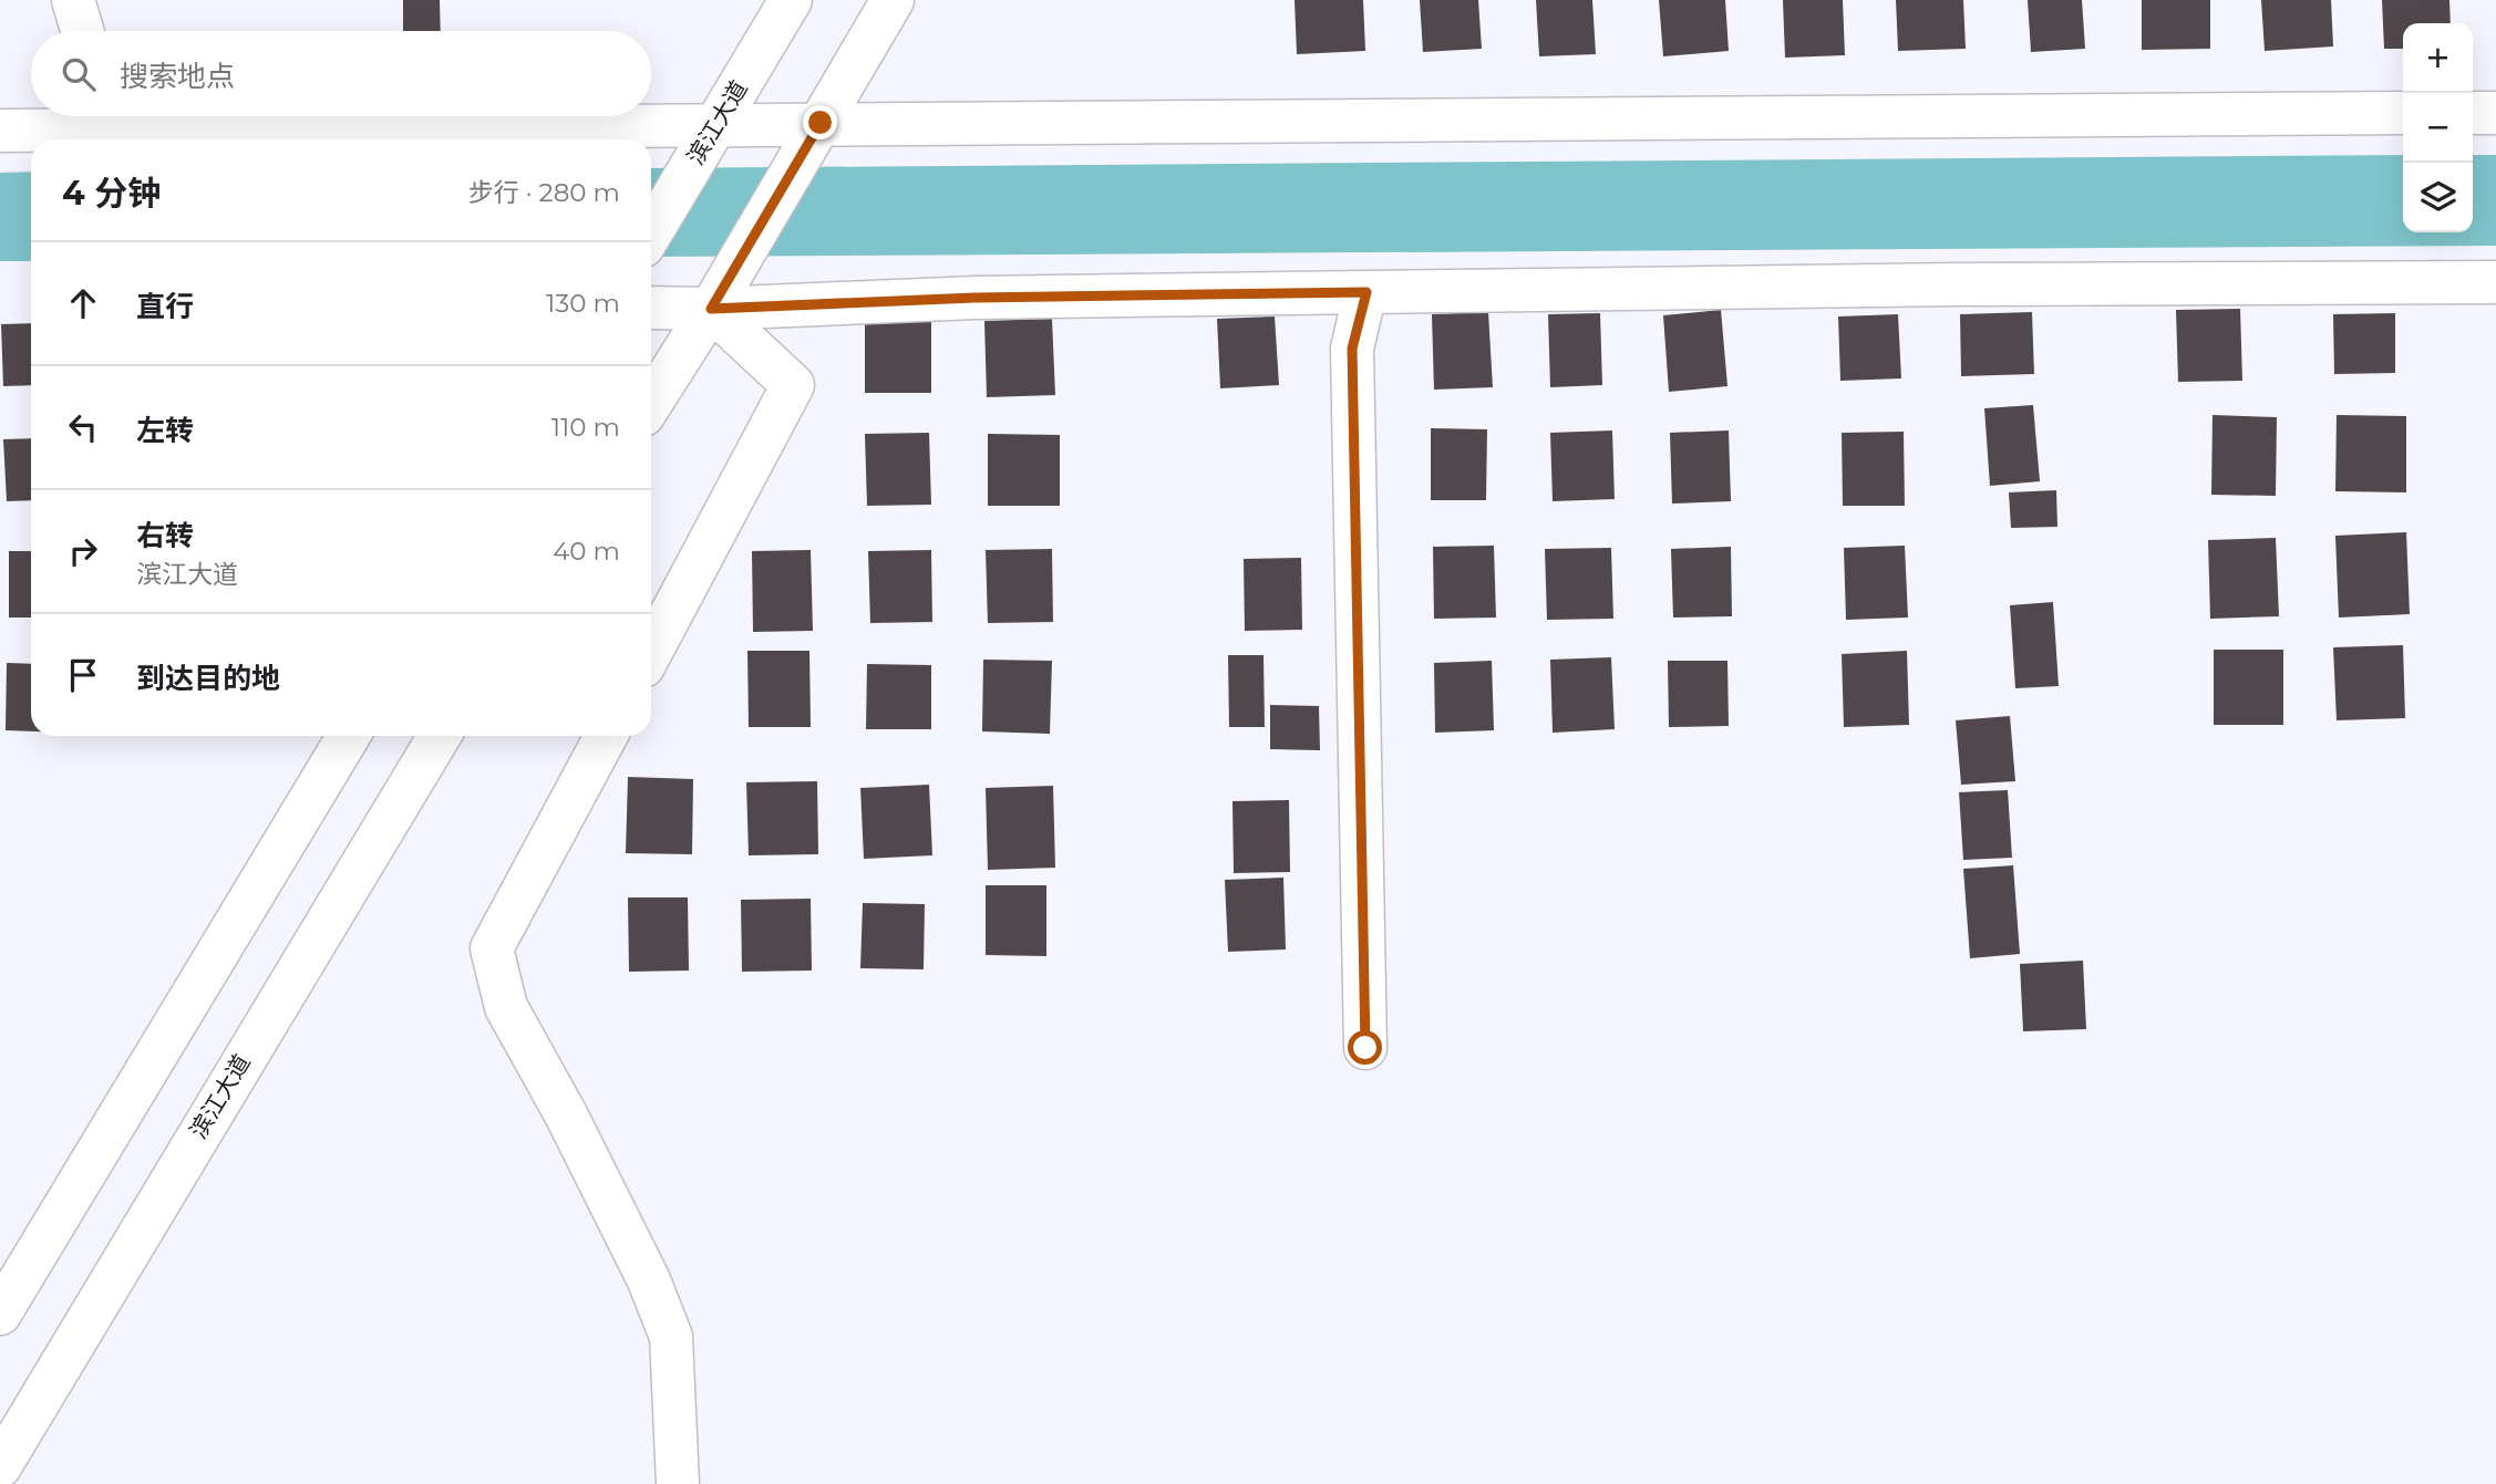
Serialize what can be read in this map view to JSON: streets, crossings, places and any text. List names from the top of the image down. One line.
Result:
{"streets":{"street":["滨江大道"]},"page":{"map_buttons":["+","−"],"search":"搜索地点","heading":["4 分钟","步行 · 280 m"],"list":[["直行","130 m"],["左转","110 m"],["右转","滨江大道","40 m"],"到达目的地"]}}
